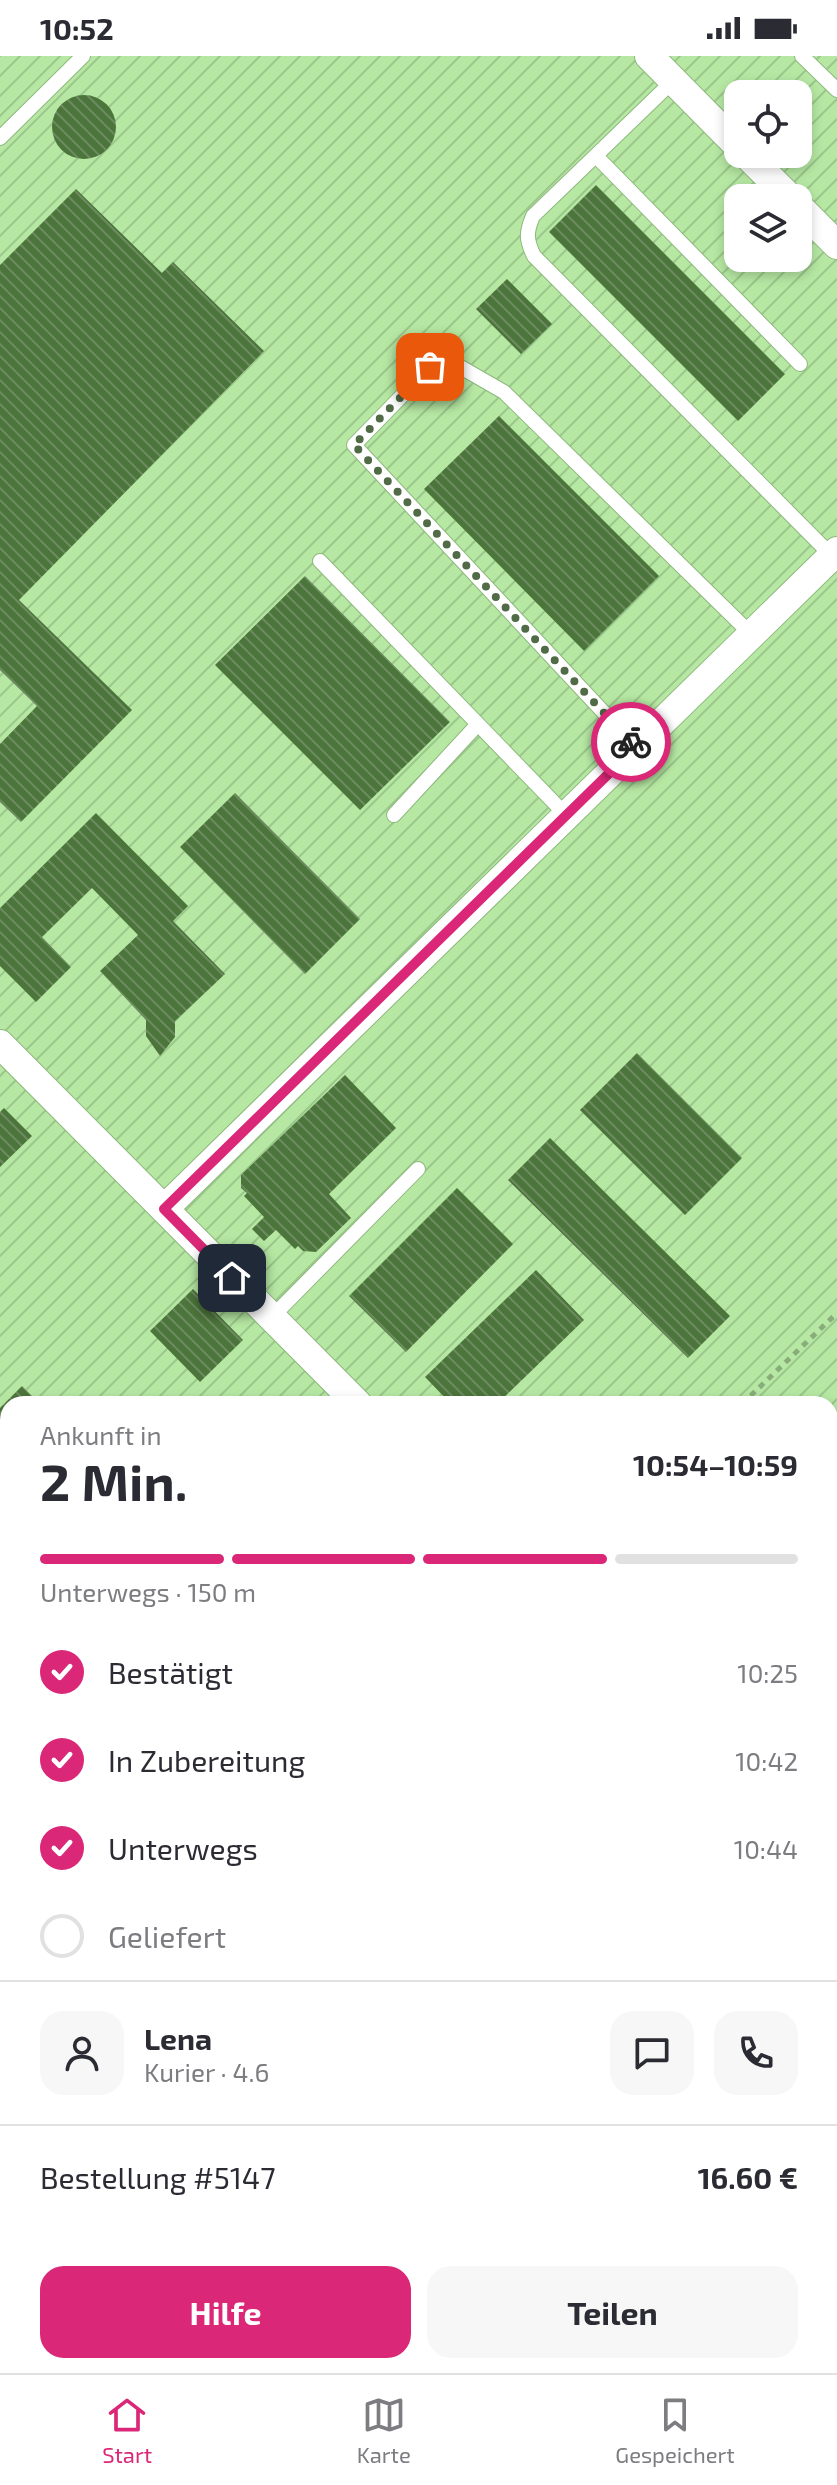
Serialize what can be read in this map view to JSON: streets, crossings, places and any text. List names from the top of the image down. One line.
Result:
{"page":{"status":"10:52","heading":["2 Min.","Ankunft in","10:54–10:59"],"panel":["Lena","Kurier · 4.6","Bestellung #5147","16.60 €"],"bar":"Unterwegs · 150 m","list":[["Bestätigt","10:25"],["In Zubereitung","10:42"],["Unterwegs","10:44"],"Geliefert"],"buttons":["Hilfe","Teilen"],"tabs":["Start","Karte","Gespeichert"]}}
